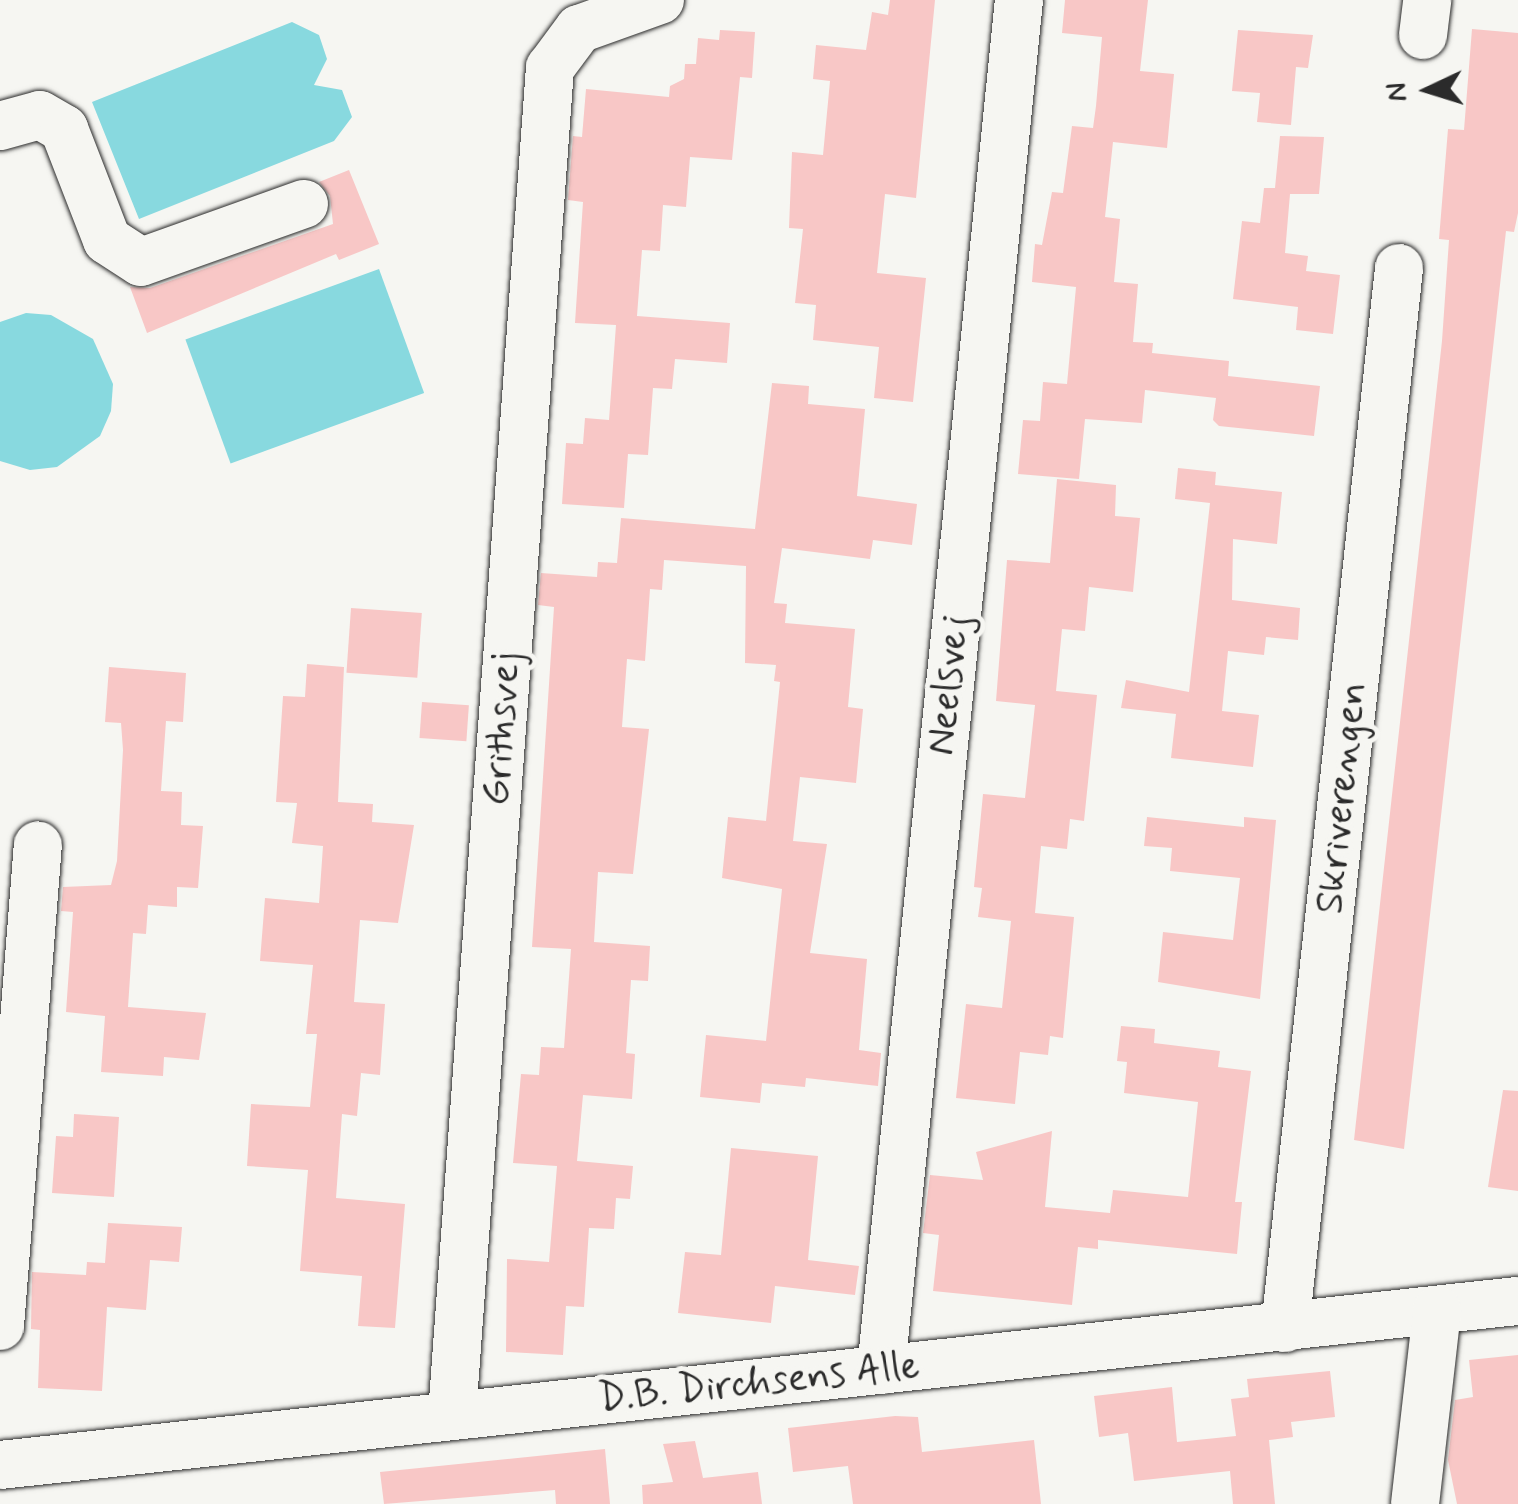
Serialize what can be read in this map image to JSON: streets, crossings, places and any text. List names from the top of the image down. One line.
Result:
{"streets":{"street":["Neelsvej","Grithsvej","Skriverengen","D.B. Dirchsens Alle"]},"crossings":[["Neelsvej","D.B. Dirchsens Alle"],["Grithsvej","D.B. Dirchsens Alle"],["Skriverengen","D.B. Dirchsens Alle"]],"north":"left"}
